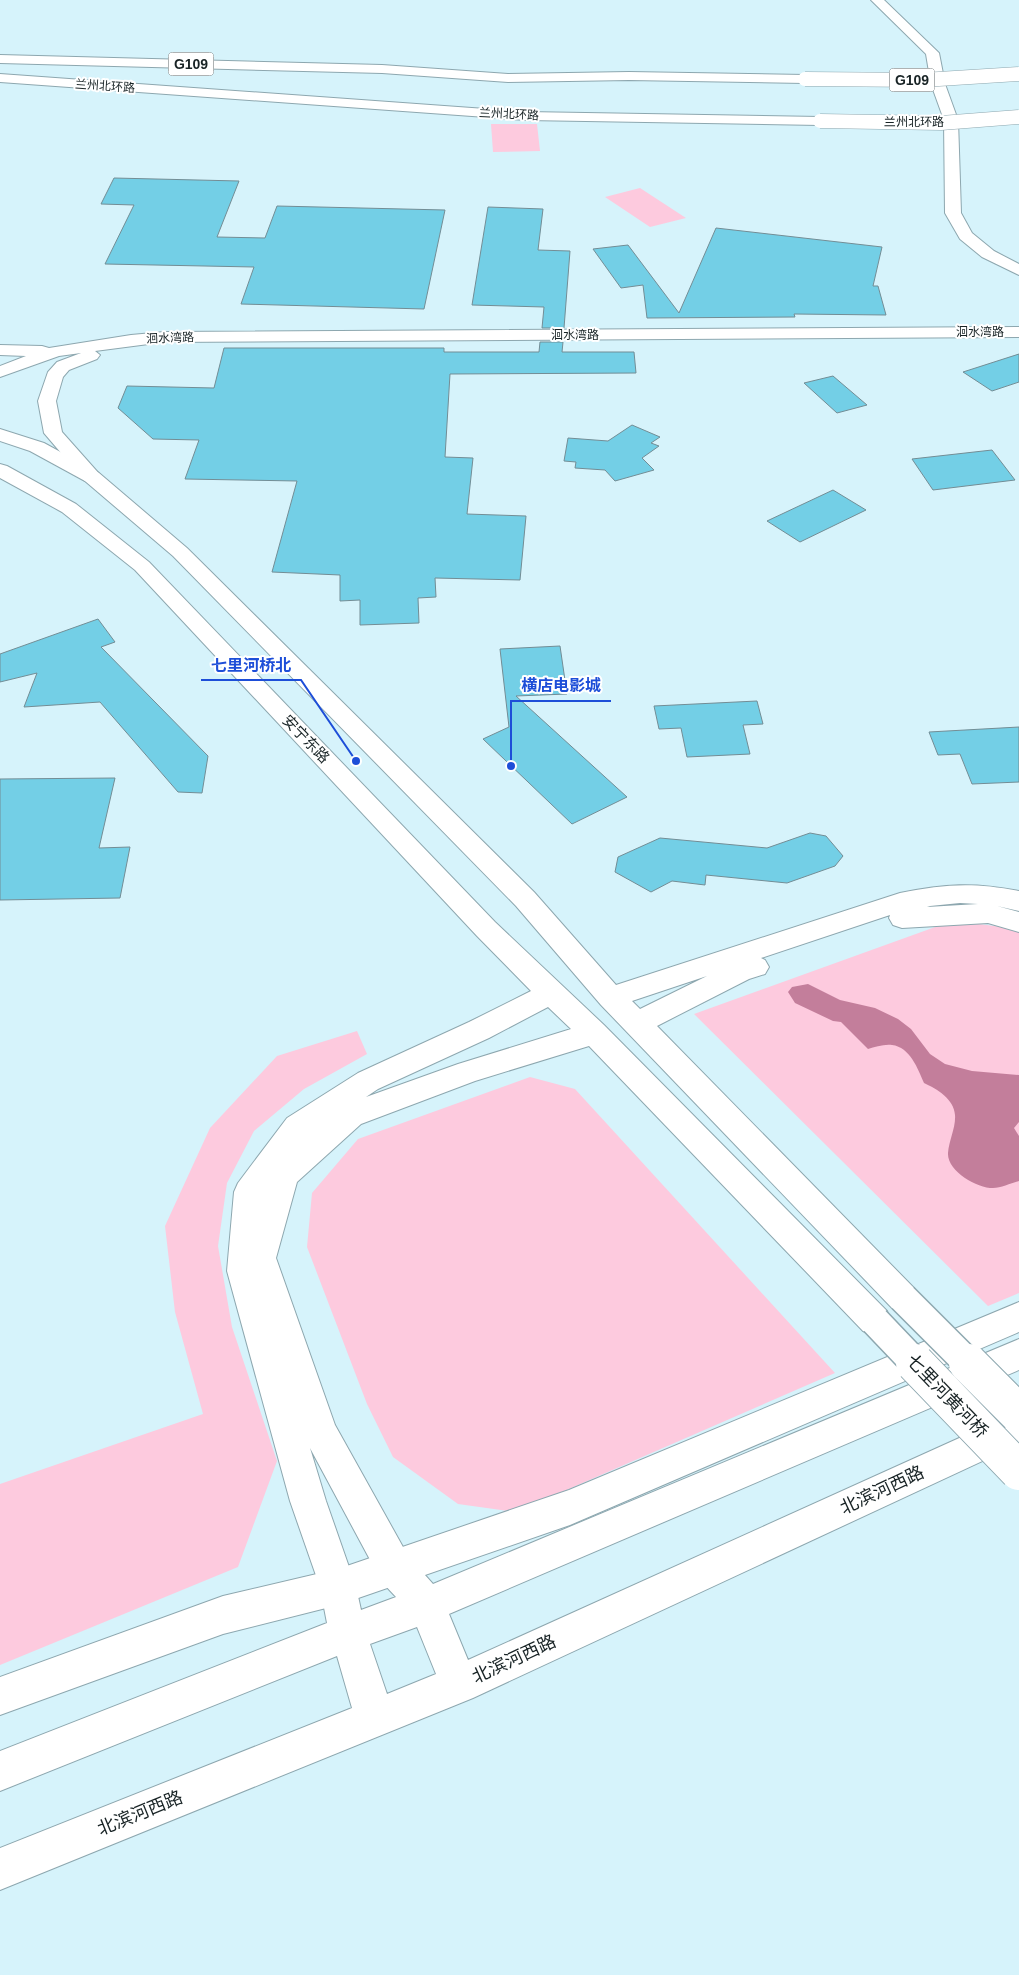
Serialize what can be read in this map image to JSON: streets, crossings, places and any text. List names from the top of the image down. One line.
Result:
{"streets":{"main road":["G109","兰州北环路","洄水湾路","安宁东路","七里河黄河桥","北滨河西路"]},"crossings":[["安宁东路","七里河黄河桥"]],"places":["七里河桥北","横店电影城"]}
